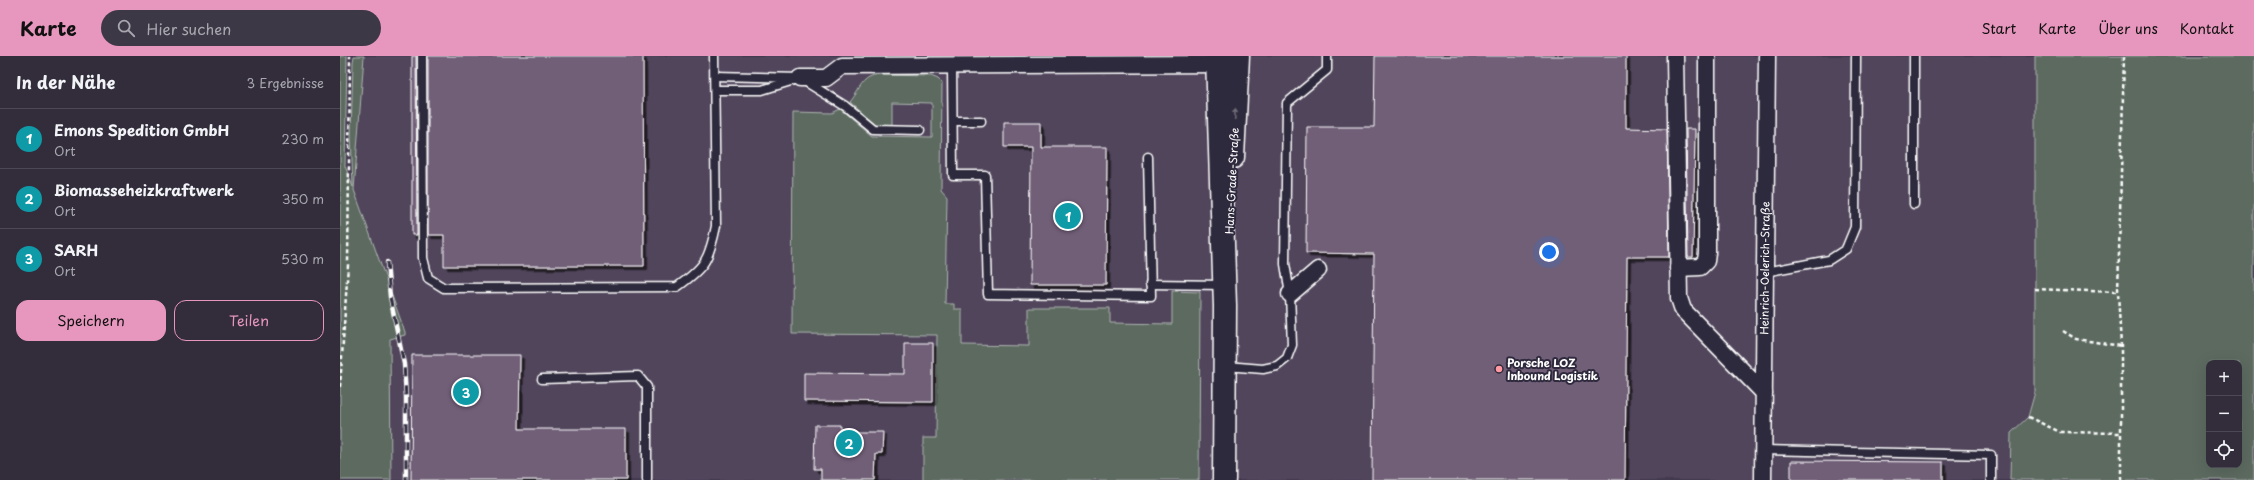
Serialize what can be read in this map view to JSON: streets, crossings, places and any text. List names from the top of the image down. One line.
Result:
{"streets":{"street":["Hans-Grade-Straße","Heinrich-Oelerich-Straße"]},"places":["Porsche LOZ Inbound Logistik"],"page":{"header":"Karte","search":"Hier suchen","nav":["Start","Karte","Über uns","Kontakt"],"heading":["In der Nähe","3 Ergebnisse"],"list":[{"mark":"1","name":"Emons Spedition GmbH","note":"Ort","value":"230 m"},{"mark":"2","name":"Biomasseheizkraftwerk","note":"Ort","value":"350 m"},{"mark":"3","name":"SARH","note":"Ort","value":"530 m"}],"pins":["1","3","2"],"buttons":["Speichern","Teilen"],"map_buttons":["+","−"]}}
